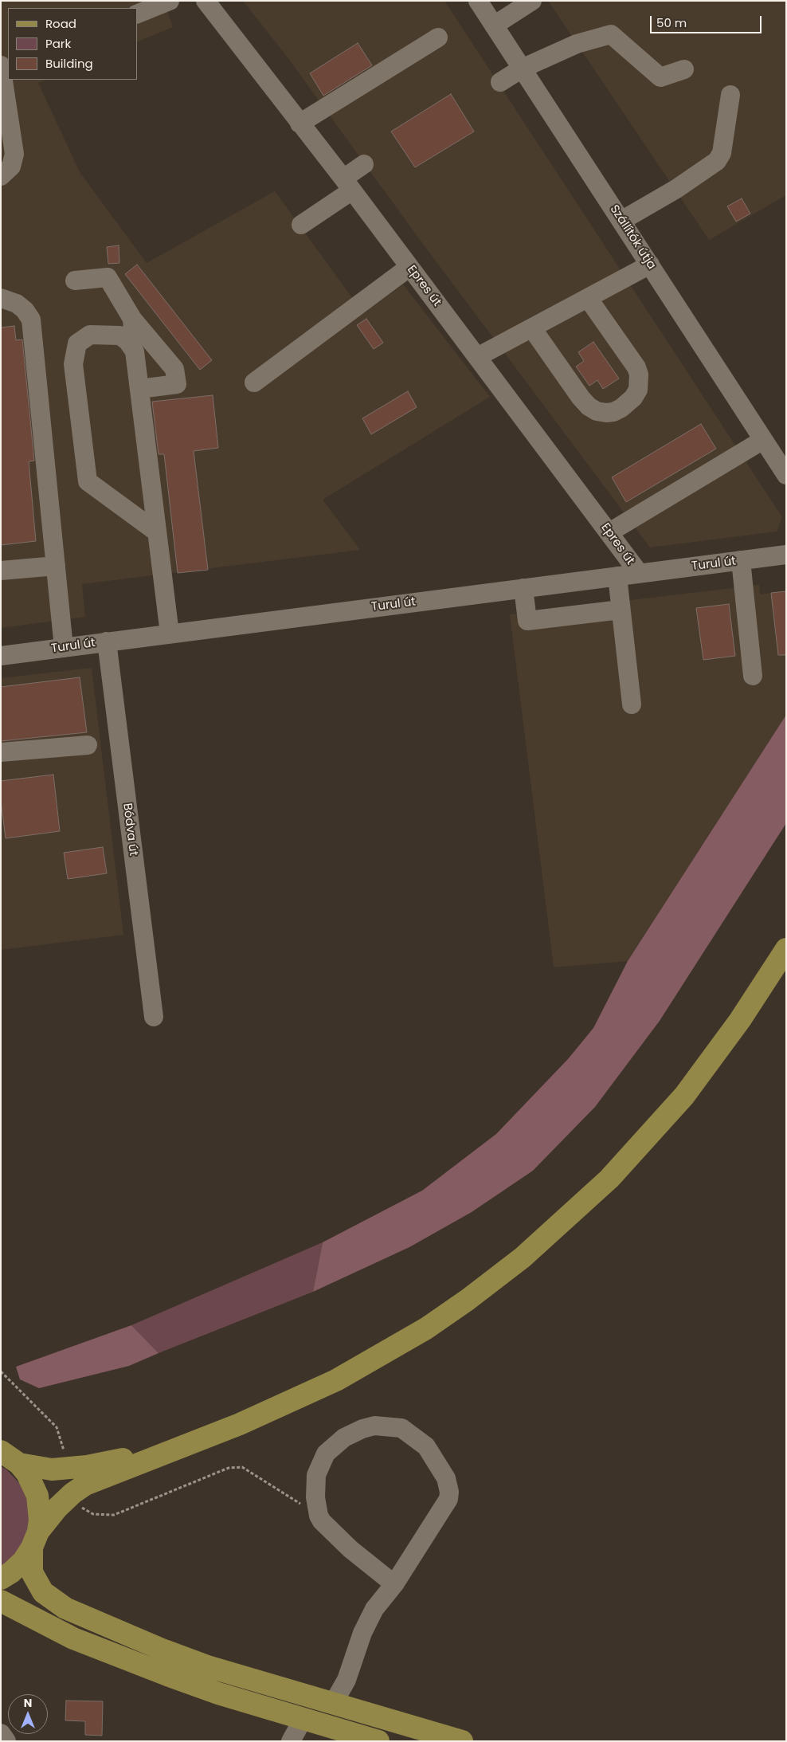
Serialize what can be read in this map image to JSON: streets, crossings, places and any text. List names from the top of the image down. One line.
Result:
{"streets":{"street":["Szállítók útja","Epres út","Turul út","Bódva út"]},"crossings":[["Epres út","Turul út"],["Turul út","Bódva út"]],"legend":["Road","Park","Building"],"scale_bar":"50 m","north":"top"}
